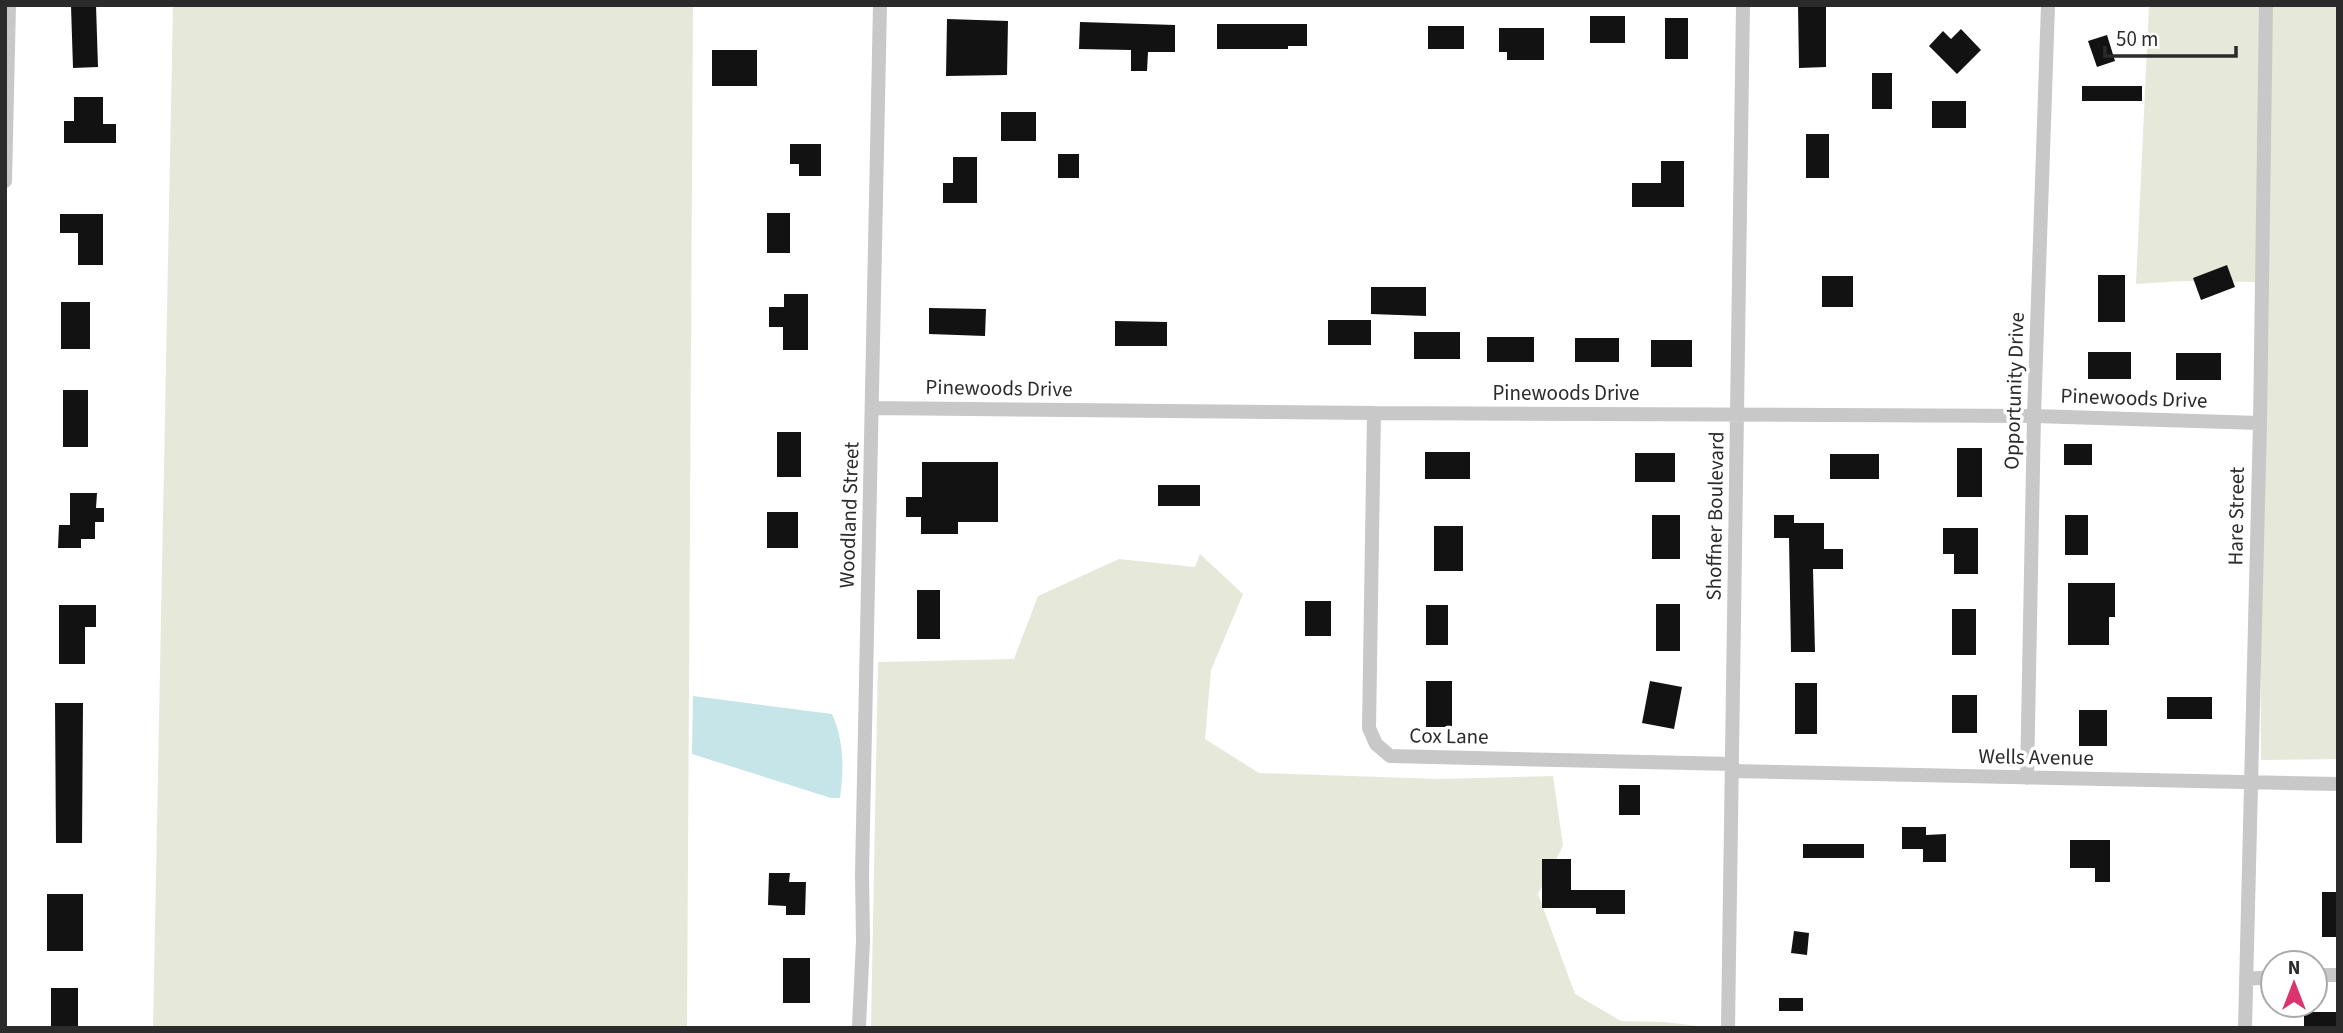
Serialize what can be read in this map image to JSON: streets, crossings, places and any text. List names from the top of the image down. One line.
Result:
{"streets":{"street":["Pinewoods Drive","Opportunity Drive","Woodland Street","Shoffner Boulevard","Hare Street","Cox Lane","Wells Avenue"]},"crossings":[["Pinewoods Drive","Opportunity Drive"],["Pinewoods Drive","Woodland Street"],["Pinewoods Drive","Shoffner Boulevard"],["Pinewoods Drive","Hare Street"],["Pinewoods Drive","Cox Lane"],["Opportunity Drive","Wells Avenue"],["Shoffner Boulevard","Cox Lane"],["Shoffner Boulevard","Wells Avenue"],["Hare Street","Wells Avenue"],["Cox Lane","Wells Avenue"]],"scale_bar":"50 m","north":"top"}
